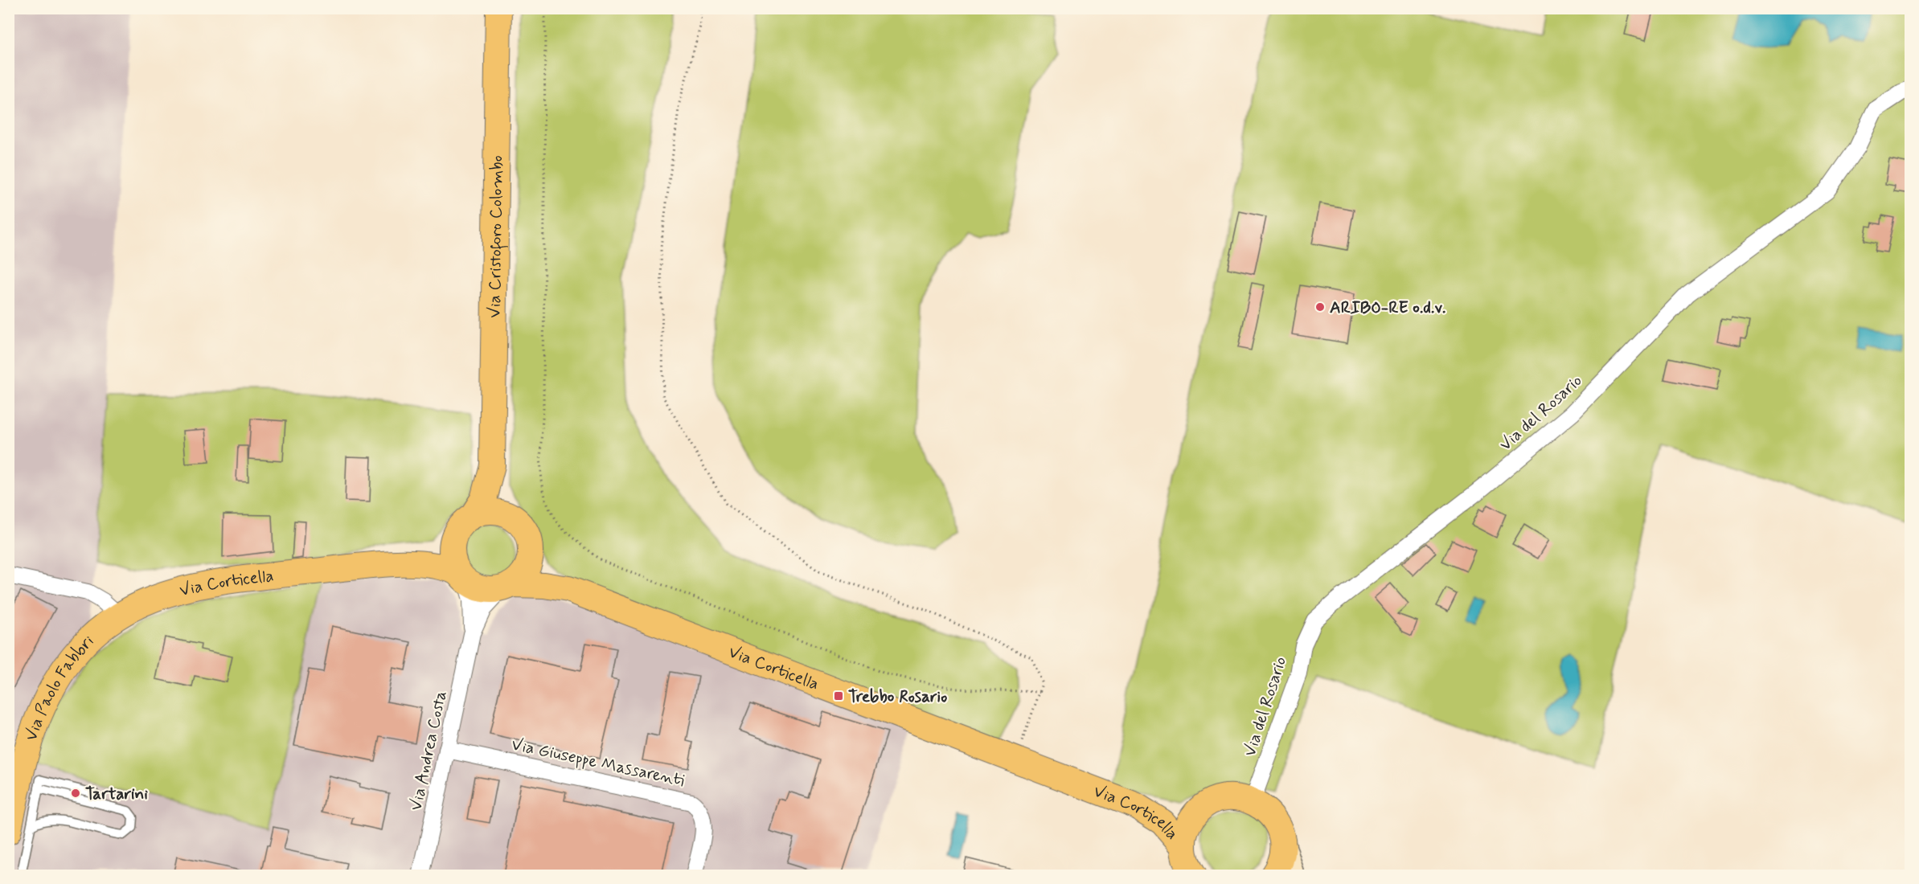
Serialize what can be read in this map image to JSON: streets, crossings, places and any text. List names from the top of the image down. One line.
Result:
{"streets":{"main road":["Via Cristoforo Colombo","Via Corticella","Via Paolo Fabbri"],"street":["Via del Rosario","Via Andrea Costa","Via Giuseppe Massarenti"]},"crossings":[["Via Cristoforo Colombo","Via Corticella"],["Via Cristoforo Colombo","Via Andrea Costa"],["Via Corticella","Via Paolo Fabbri"],["Via Corticella","Via Andrea Costa"],["Via Andrea Costa","Via Giuseppe Massarenti"]],"places":{"other":["ARIBO-RE o.d.v.","Tartarini"],"transit":["Trebbo Rosario"]}}
